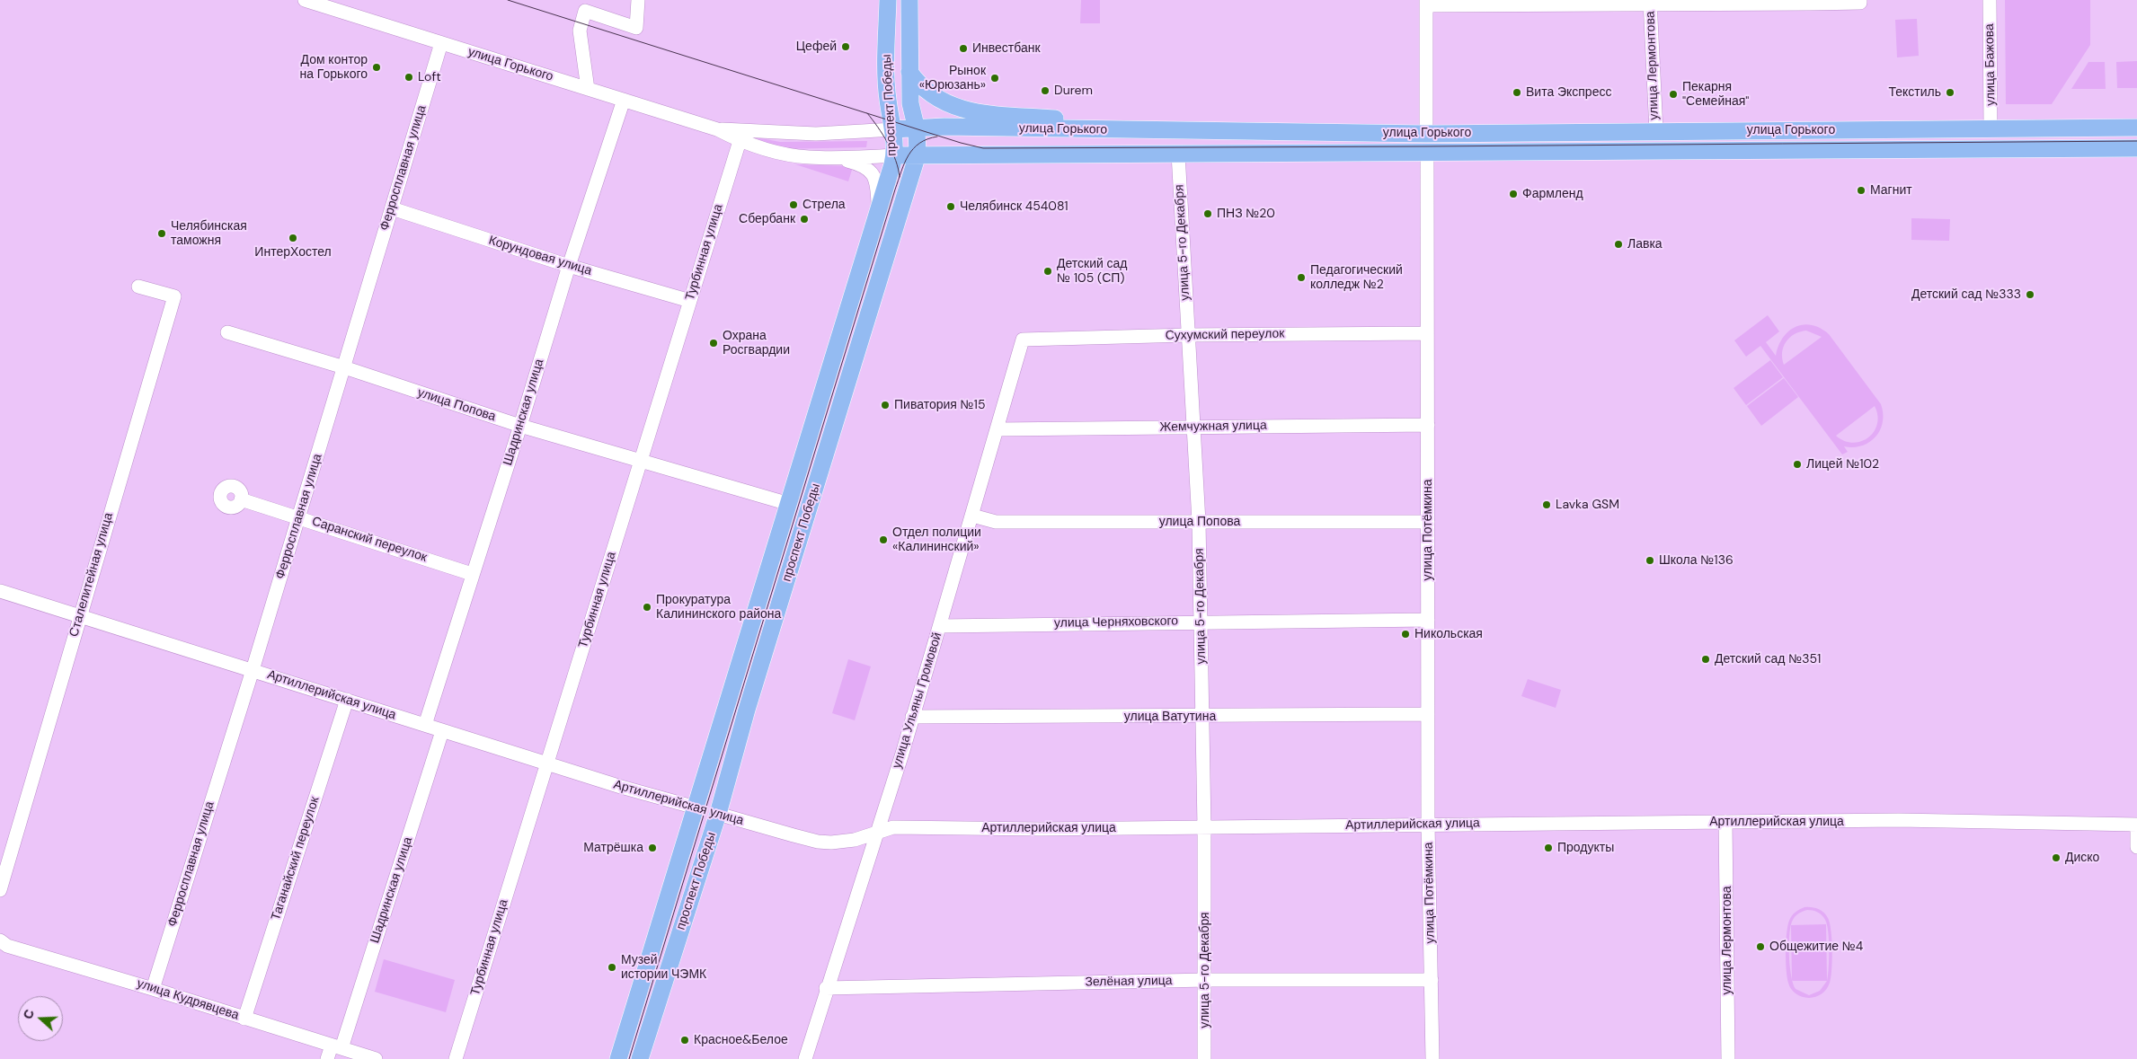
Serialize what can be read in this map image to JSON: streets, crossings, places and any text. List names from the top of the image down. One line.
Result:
{"streets":{"main road":["улица Горького","проспект Победы","улица Потёмкина","Артиллерийская улица"],"street":["улица Бажова","улица Лермонтова","Ферросплавная улица","улица 5-го Декабря","Турбинная улица","Корундовая улица","Сухумский переулок","улица Попова","Шадринская улица","Жемчужная улица","Саранский переулок","Сталелитейная улица","улица Черняховского","улица Ульяны Громовой","улица Ватутина","Таганайский переулок","Зелёная улица","улица Кудрявцева"]},"crossings":[["улица Горького","улица Бажова"],["улица Горького","улица Лермонтова"],["улица Горького","проспект Победы"],["улица Горького","Ферросплавная улица"],["улица Горького","улица 5-го Декабря"],["улица Горького","Турбинная улица"],["улица Горького","Шадринская улица"],["улица Горького","улица Потёмкина"],["улица Лермонтова","Артиллерийская улица"],["проспект Победы","улица Попова"],["проспект Победы","Артиллерийская улица"],["Ферросплавная улица","Корундовая улица"],["Ферросплавная улица","улица Попова"],["Ферросплавная улица","Саранский переулок"],["Ферросплавная улица","Артиллерийская улица"],["Ферросплавная улица","улица Кудрявцева"],["улица 5-го Декабря","Сухумский переулок"],["улица 5-го Декабря","улица Попова"],["улица 5-го Декабря","Жемчужная улица"],["улица 5-го Декабря","улица Черняховского"],["улица 5-го Декабря","Артиллерийская улица"],["улица 5-го Декабря","улица Ватутина"],["улица 5-го Декабря","Зелёная улица"],["Турбинная улица","Корундовая улица"],["Турбинная улица","улица Попова"],["Турбинная улица","Артиллерийская улица"],["Корундовая улица","Шадринская улица"],["Сухумский переулок","улица Потёмкина"],["Сухумский переулок","улица Ульяны Громовой"],["улица Попова","Шадринская улица"],["улица Попова","улица Потёмкина"],["улица Попова","улица Ульяны Громовой"],["Шадринская улица","Саранский переулок"],["Шадринская улица","Артиллерийская улица"],["Шадринская улица","улица Кудрявцева"],["Жемчужная улица","улица Потёмкина"],["Жемчужная улица","улица Ульяны Громовой"],["улица Потёмкина","улица Черняховского"],["улица Потёмкина","Артиллерийская улица"],["улица Потёмкина","улица Ватутина"],["улица Потёмкина","Зелёная улица"],["Сталелитейная улица","Артиллерийская улица"],["улица Черняховского","улица Ульяны Громовой"],["Артиллерийская улица","улица Ульяны Громовой"],["Артиллерийская улица","Таганайский переулок"],["улица Ульяны Громовой","улица Ватутина"],["улица Ульяны Громовой","Зелёная улица"],["Таганайский переулок","улица Кудрявцева"]],"places":["Цефей","Инвестбанк","Дом контор на Горького","Loft","Рынок «Юрюзань»","Durem","Вита Экспресс","Текстиль","Пекарня \"Семейная\"","Магнит","Фармленд","Стрела","Челябинск 454081","ПНЗ №20","Сбербанк","Челябинская таможня","ИнтерХостел","Лавка","Детский сад № 105 (СП)","Педагогический колледж №2","Детский сад №333","Охрана Росгвардии","Пиватория №15","Лицей №102","Lavka GSM","Отдел полиции «Калининский»","Школа №136","Прокуратура Калининского района","Никольская","Детский сад №351","Матрёшка","Продукты","Диско","Общежитие №4","Музей истории ЧЭМК","Красное&Белое"],"north":"left"}
